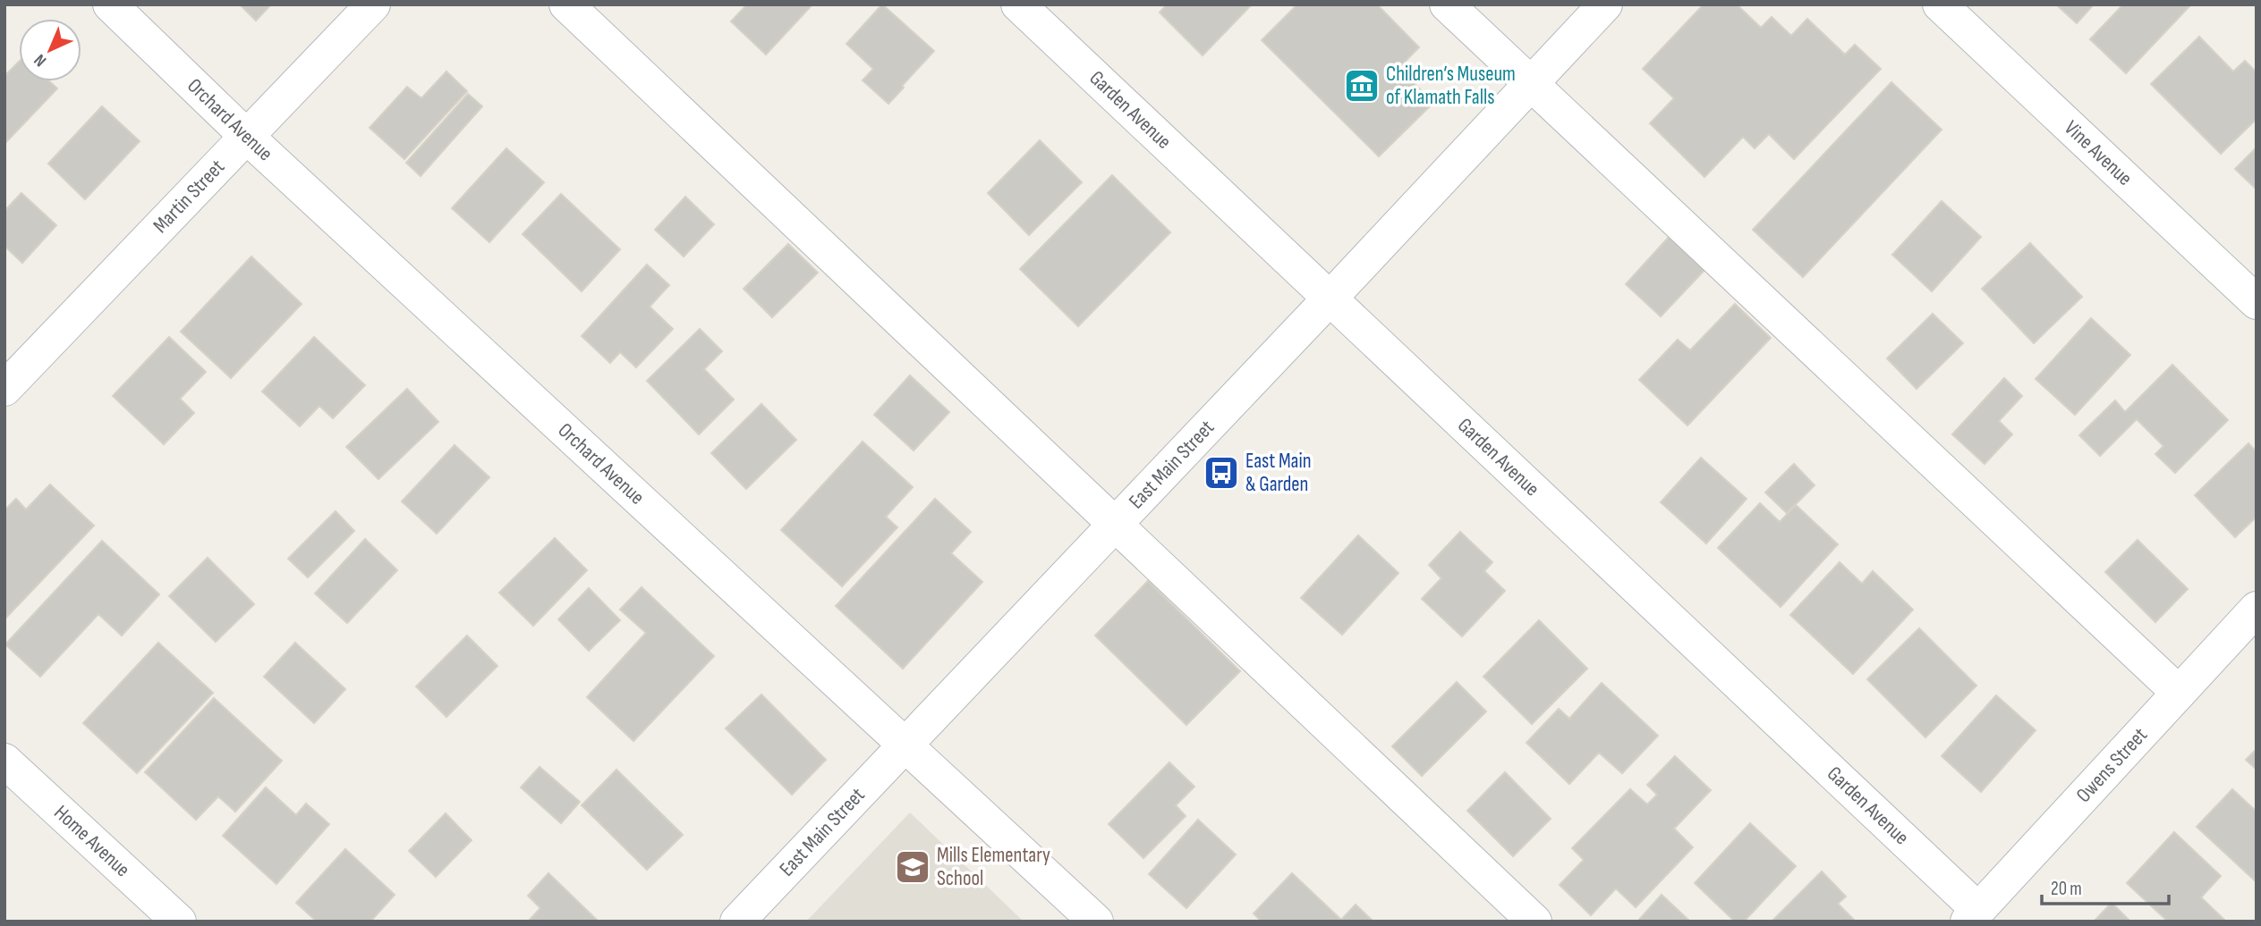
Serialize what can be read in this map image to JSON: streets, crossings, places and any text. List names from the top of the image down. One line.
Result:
{"streets":{"street":["Garden Avenue","Orchard Avenue","Vine Avenue","Martin Street","East Main Street","Owens Street","Home Avenue"]},"crossings":[["Garden Avenue","East Main Street"],["Garden Avenue","Owens Street"],["Orchard Avenue","Martin Street"],["Orchard Avenue","East Main Street"]],"places":{"museum":["Children’s Museum of Klamath Falls"],"bus stop":["East Main & Garden"],"school or university":["Mills Elementary School"]},"scale_bar":"20 m","north":"bottom left"}
